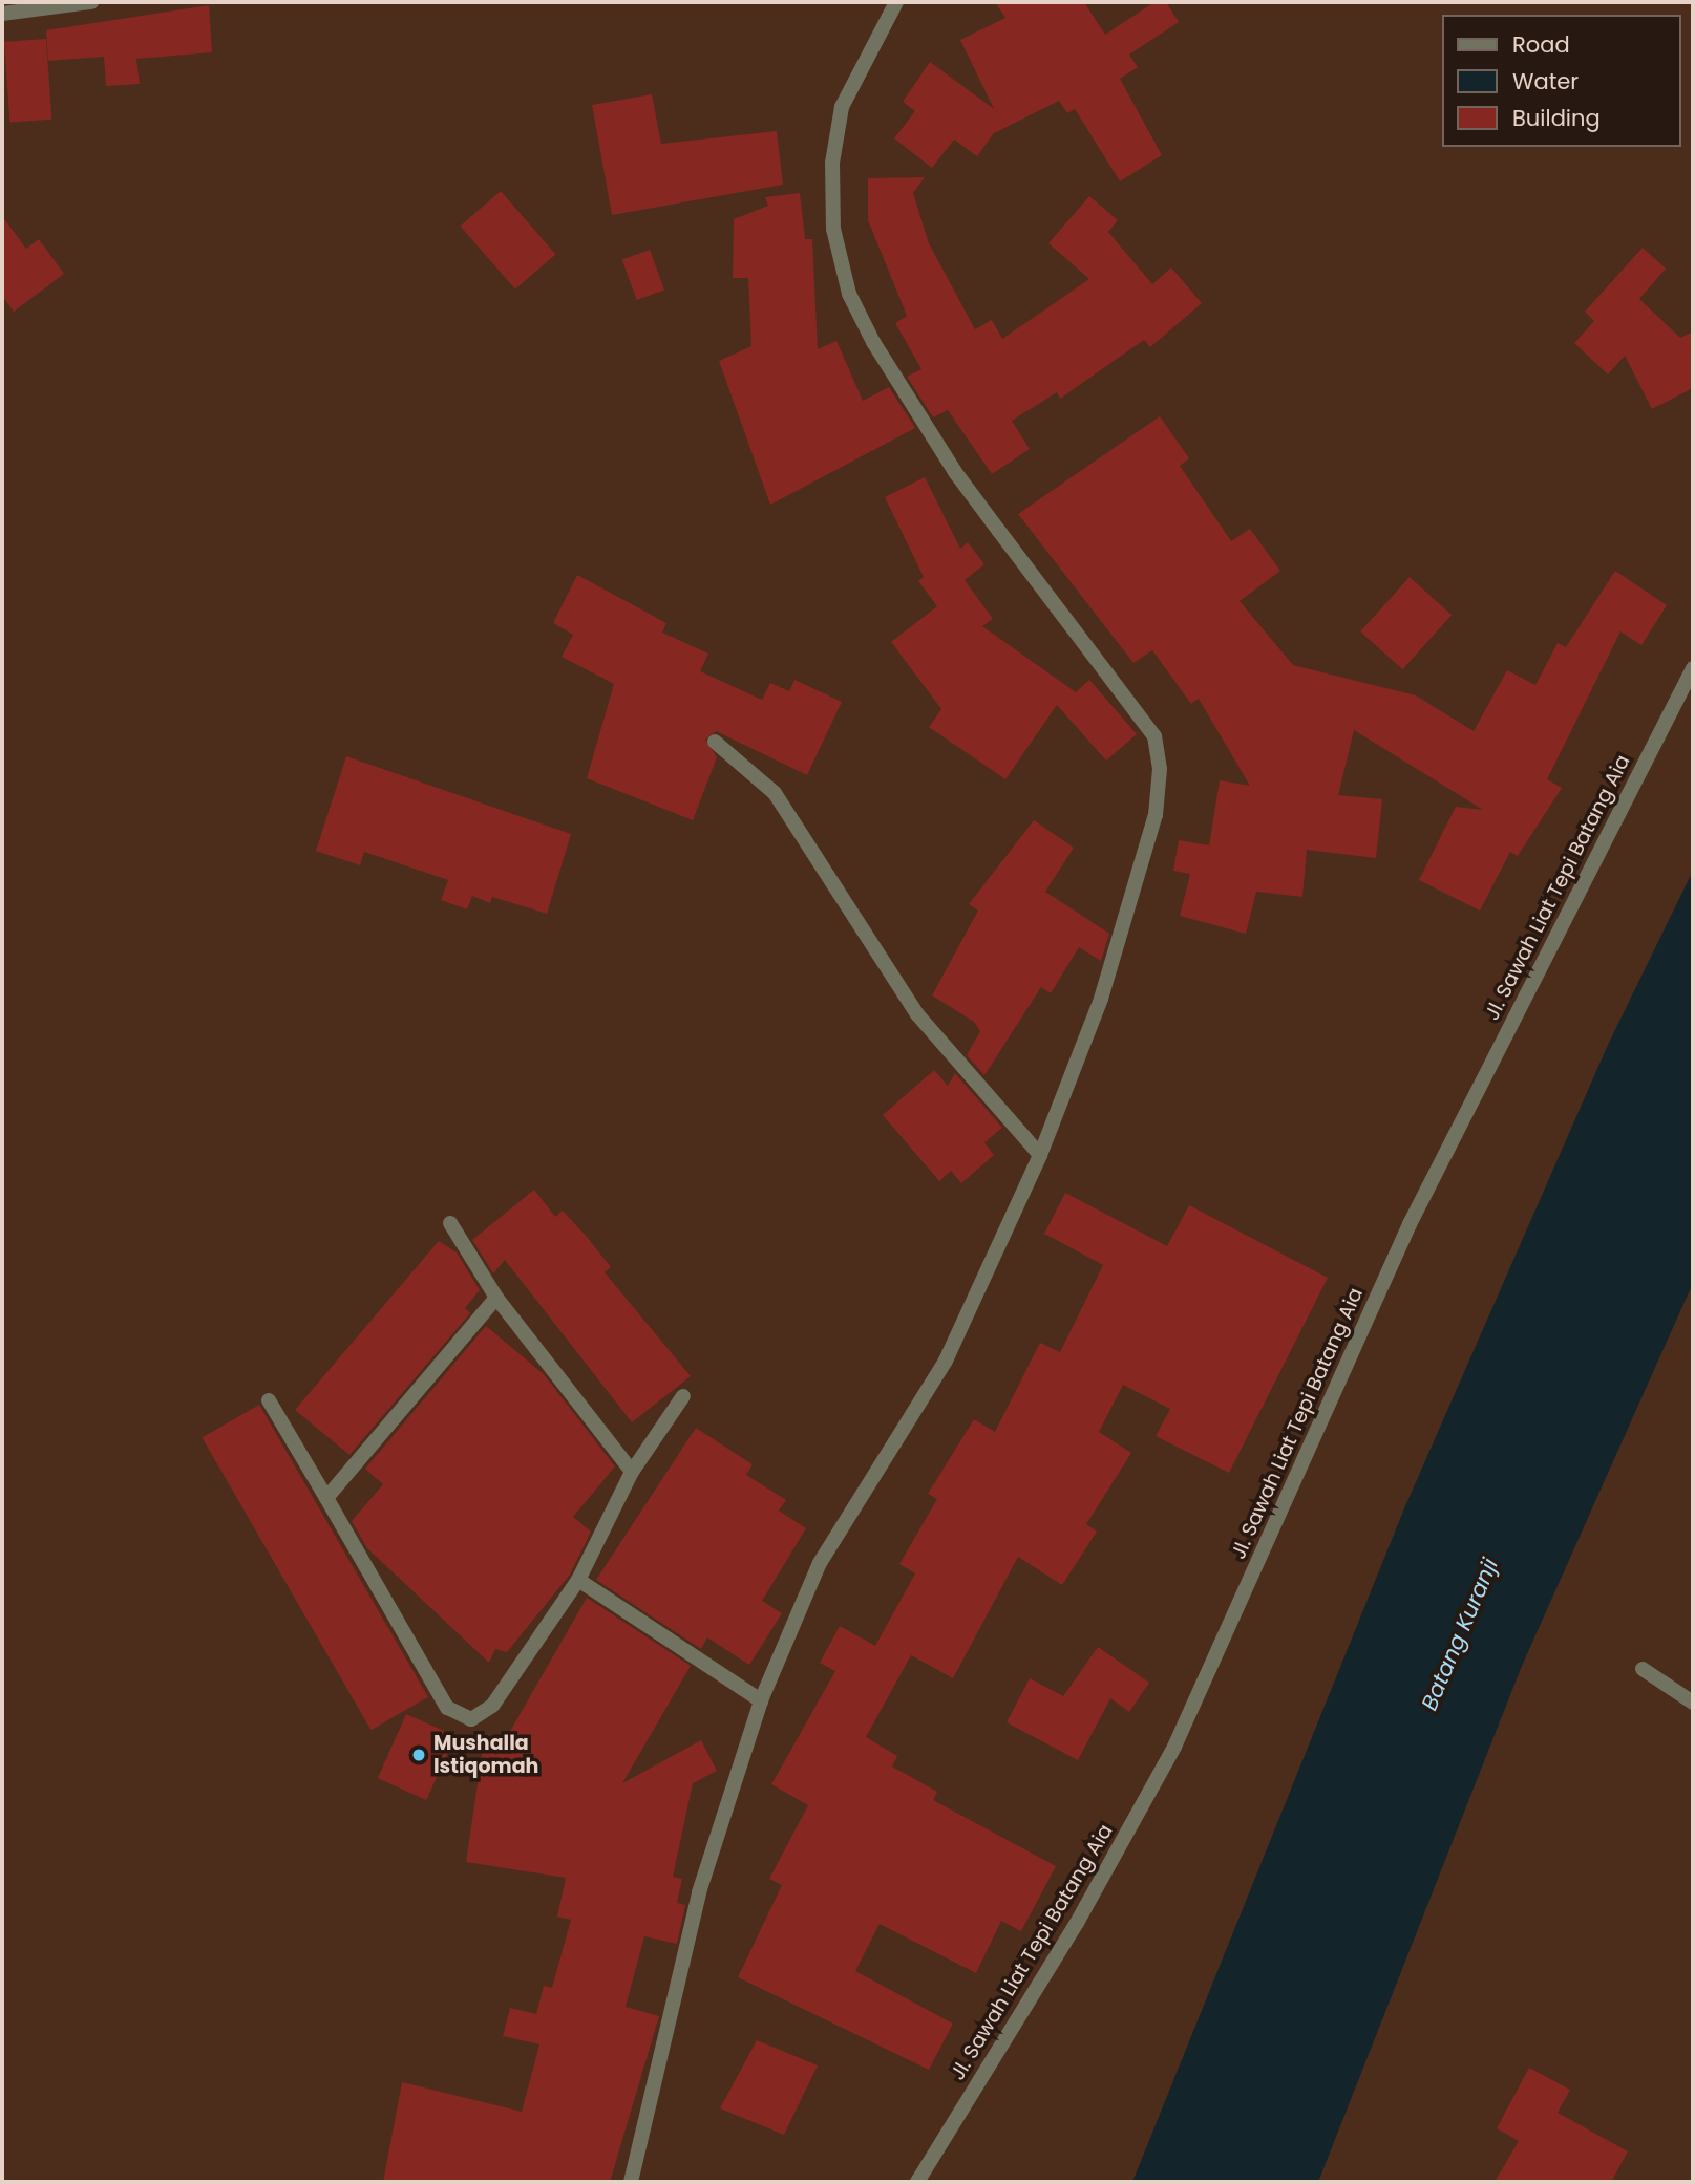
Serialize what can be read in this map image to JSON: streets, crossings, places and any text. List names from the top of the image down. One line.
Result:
{"streets":{"street":["Jl. Sawah Liat Tepi Batang Aia"]},"water":["Batang Kuranji"],"places":["Mushalla Istiqomah"],"legend":["Road","Water","Building"]}
